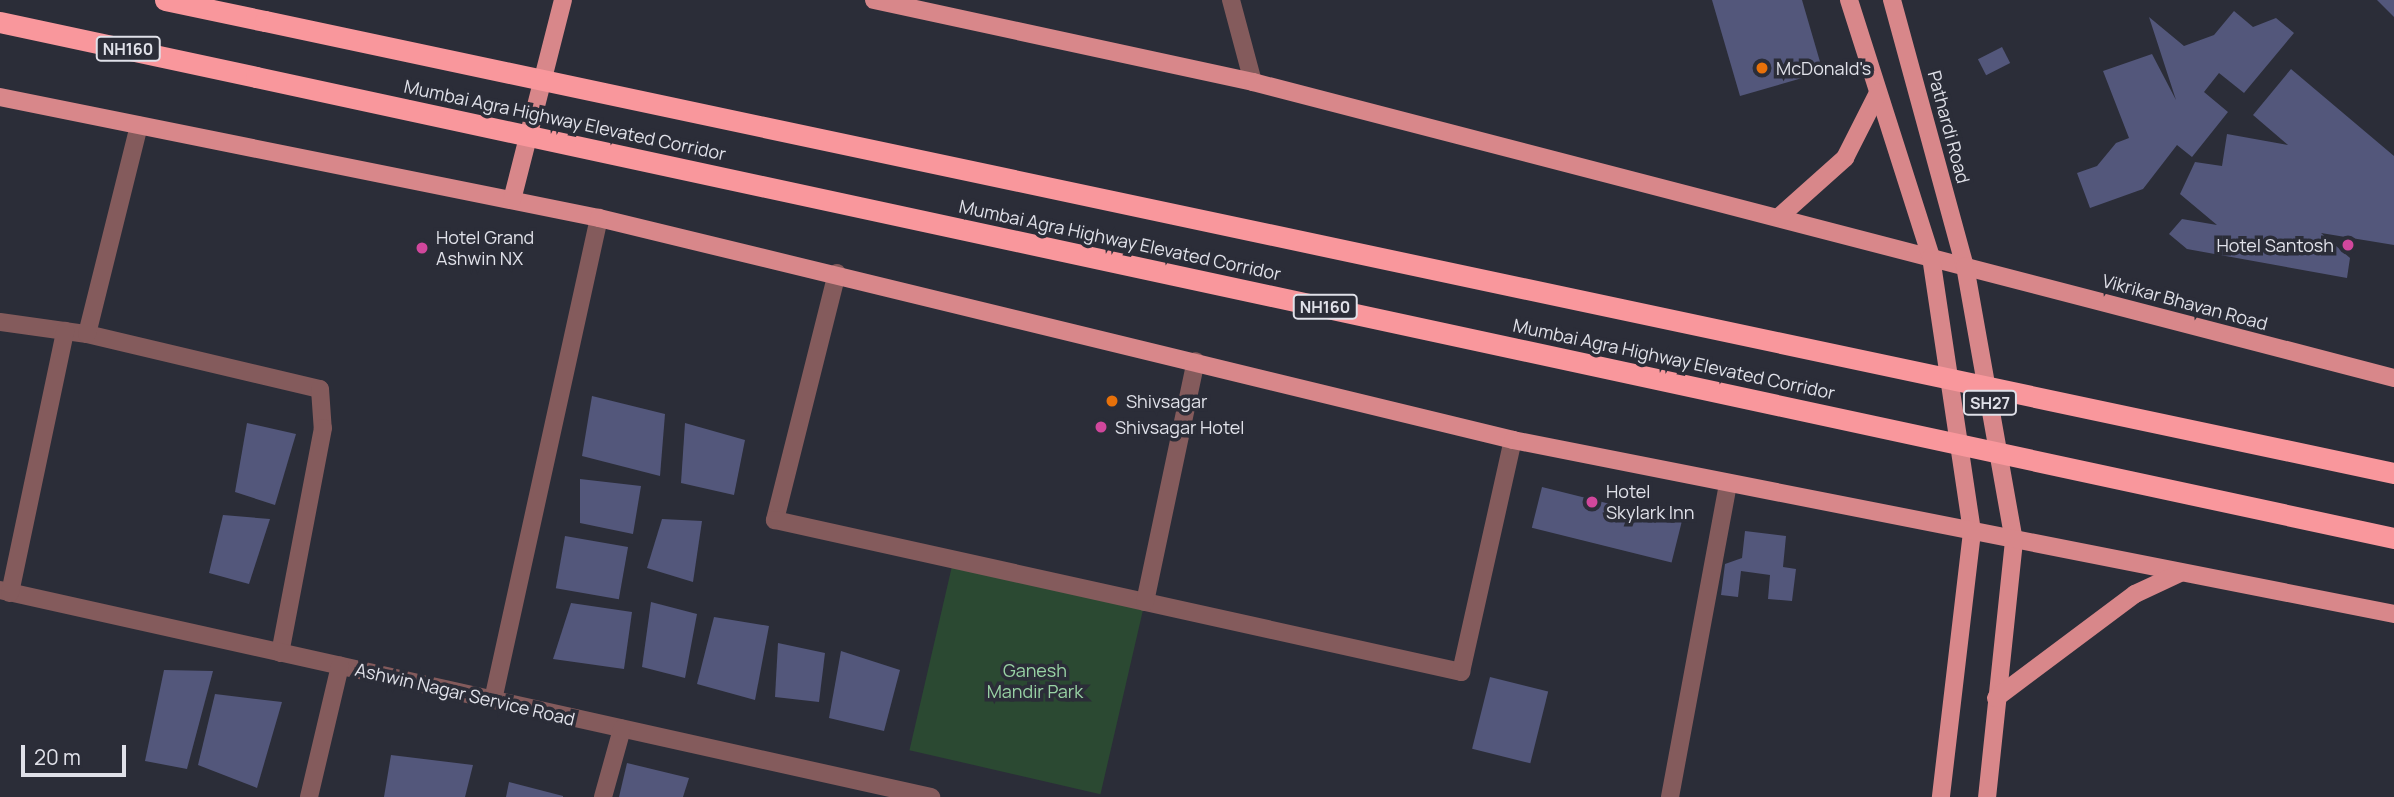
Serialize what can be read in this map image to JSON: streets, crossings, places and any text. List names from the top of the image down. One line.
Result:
{"streets":{"highway":["NH160","Mumbai Agra Highway Elevated Corridor"],"main road":["Pathardi Road","Vikrikar Bhavan Road","SH27"],"street":["Ashwin Nagar Service Road"]},"crossings":[["Pathardi Road","Vikrikar Bhavan Road"],["Pathardi Road","SH27"],["Vikrikar Bhavan Road","SH27"]],"parks":["Ganesh Mandir Park"],"places":["McDonald's","Hotel Santosh","Hotel Grand Ashwin NX","Shivsagar","Shivsagar Hotel","Hotel Skylark Inn"],"scale_bar":"20 m"}
